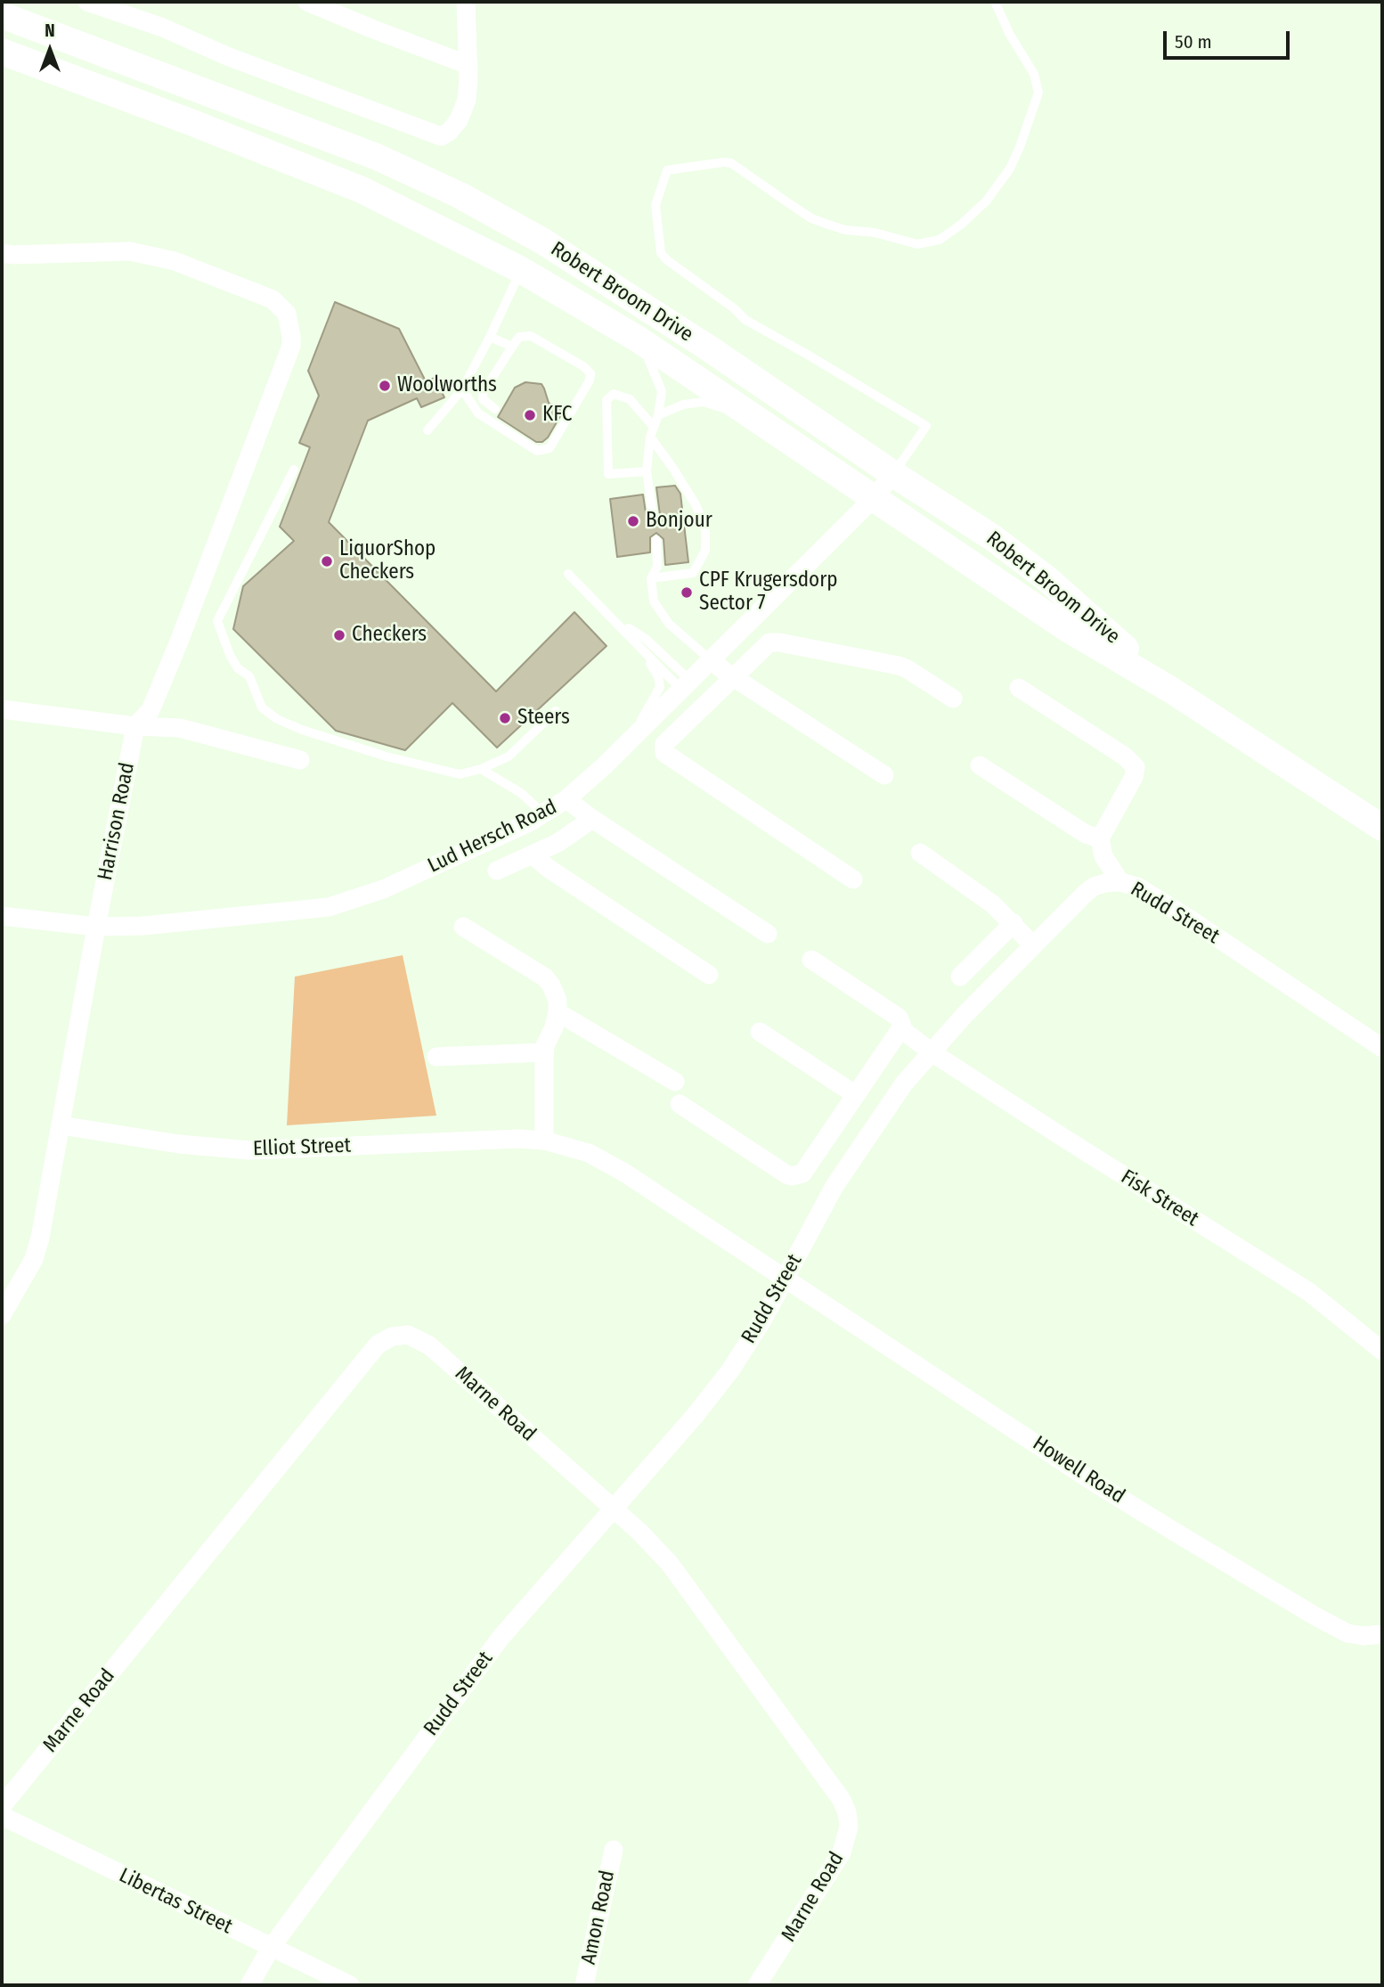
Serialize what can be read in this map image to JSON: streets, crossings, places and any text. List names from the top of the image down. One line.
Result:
{"streets":{"street":["Robert Broom Drive","Harrison Road","Lud Hersch Road","Rudd Street","Elliot Street","Fisk Street","Marne Road","Howell Road","Libertas Street","Amon Road"]},"crossings":[["Robert Broom Drive","Lud Hersch Road"],["Harrison Road","Lud Hersch Road"],["Harrison Road","Elliot Street"],["Rudd Street","Elliot Street"],["Rudd Street","Fisk Street"],["Rudd Street","Marne Road"],["Rudd Street","Howell Road"],["Rudd Street","Libertas Street"],["Elliot Street","Howell Road"]],"places":["Woolworths","KFC","Bonjour","LiquorShop Checkers","CPF Krugersdorp Sector 7","Checkers","Steers"],"scale_bar":"50 m","north":"top"}
